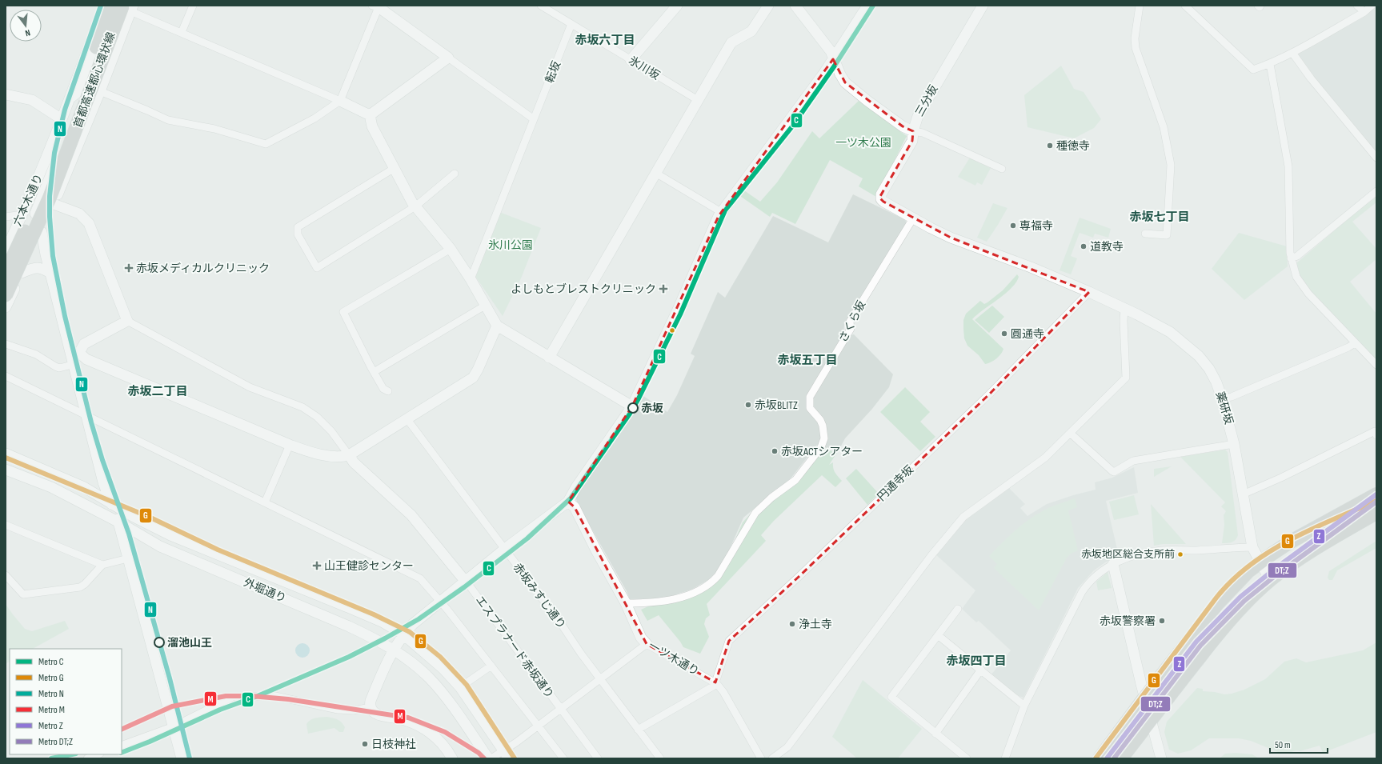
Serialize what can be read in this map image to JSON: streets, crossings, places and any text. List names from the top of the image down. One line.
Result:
{"streets":{"highway":["首都高速都心環状線"],"street":["氷川坂","転坂","三分坂","六本木通り","さくら坂","薬研坂","円通寺坂","外堀通り","赤坂みすじ通り","エスプラナード赤坂通り","一ツ木通り"]},"crossings":[["氷川坂","転坂"],["三分坂","薬研坂"],["さくら坂","薬研坂"],["さくら坂","一ツ木通り"],["薬研坂","円通寺坂"],["円通寺坂","一ツ木通り"]],"districts":["赤坂六丁目","赤坂七丁目","赤坂五丁目","赤坂二丁目","赤坂四丁目"],"parks":["一ツ木公園","氷川公園"],"places":{"other":["種徳寺","専福寺","道教寺","圓通寺","赤坂BLITZ","赤坂","赤坂ACTシアター","赤坂地区総合支所前","赤坂警察署","浄土寺","溜池山王","日枝神社"],"health":["赤坂メディカルクリニック","よしもとブレストクリニック","山王健診センター"]},"lines":["metro line C","metro line N","metro line G","metro line Z","metro line DT;Z","metro line M"],"legend":["Metro C","Metro G","Metro N","Metro M","Metro Z","Metro DT;Z"],"scale_bar":"50 m","north":"bottom"}
